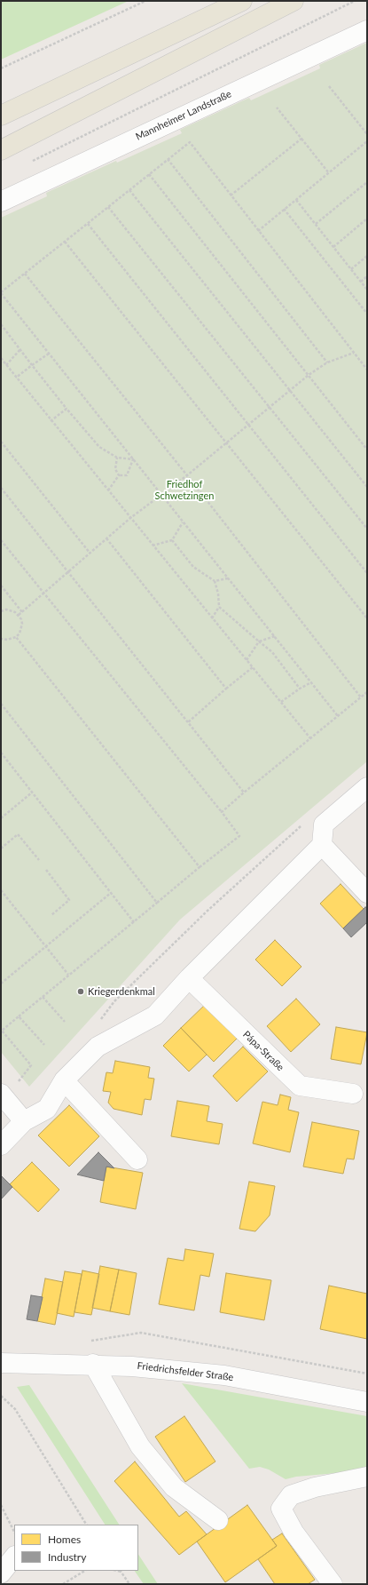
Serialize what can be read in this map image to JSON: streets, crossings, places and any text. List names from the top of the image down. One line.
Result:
{"streets":{"street":["Mannheimer Landstraße","Pápa-Straße","Friedrichsfelder Straße"]},"parks":["Friedhof Schwetzingen"],"places":["Kriegerdenkmal"],"legend":["Homes","Industry"]}
